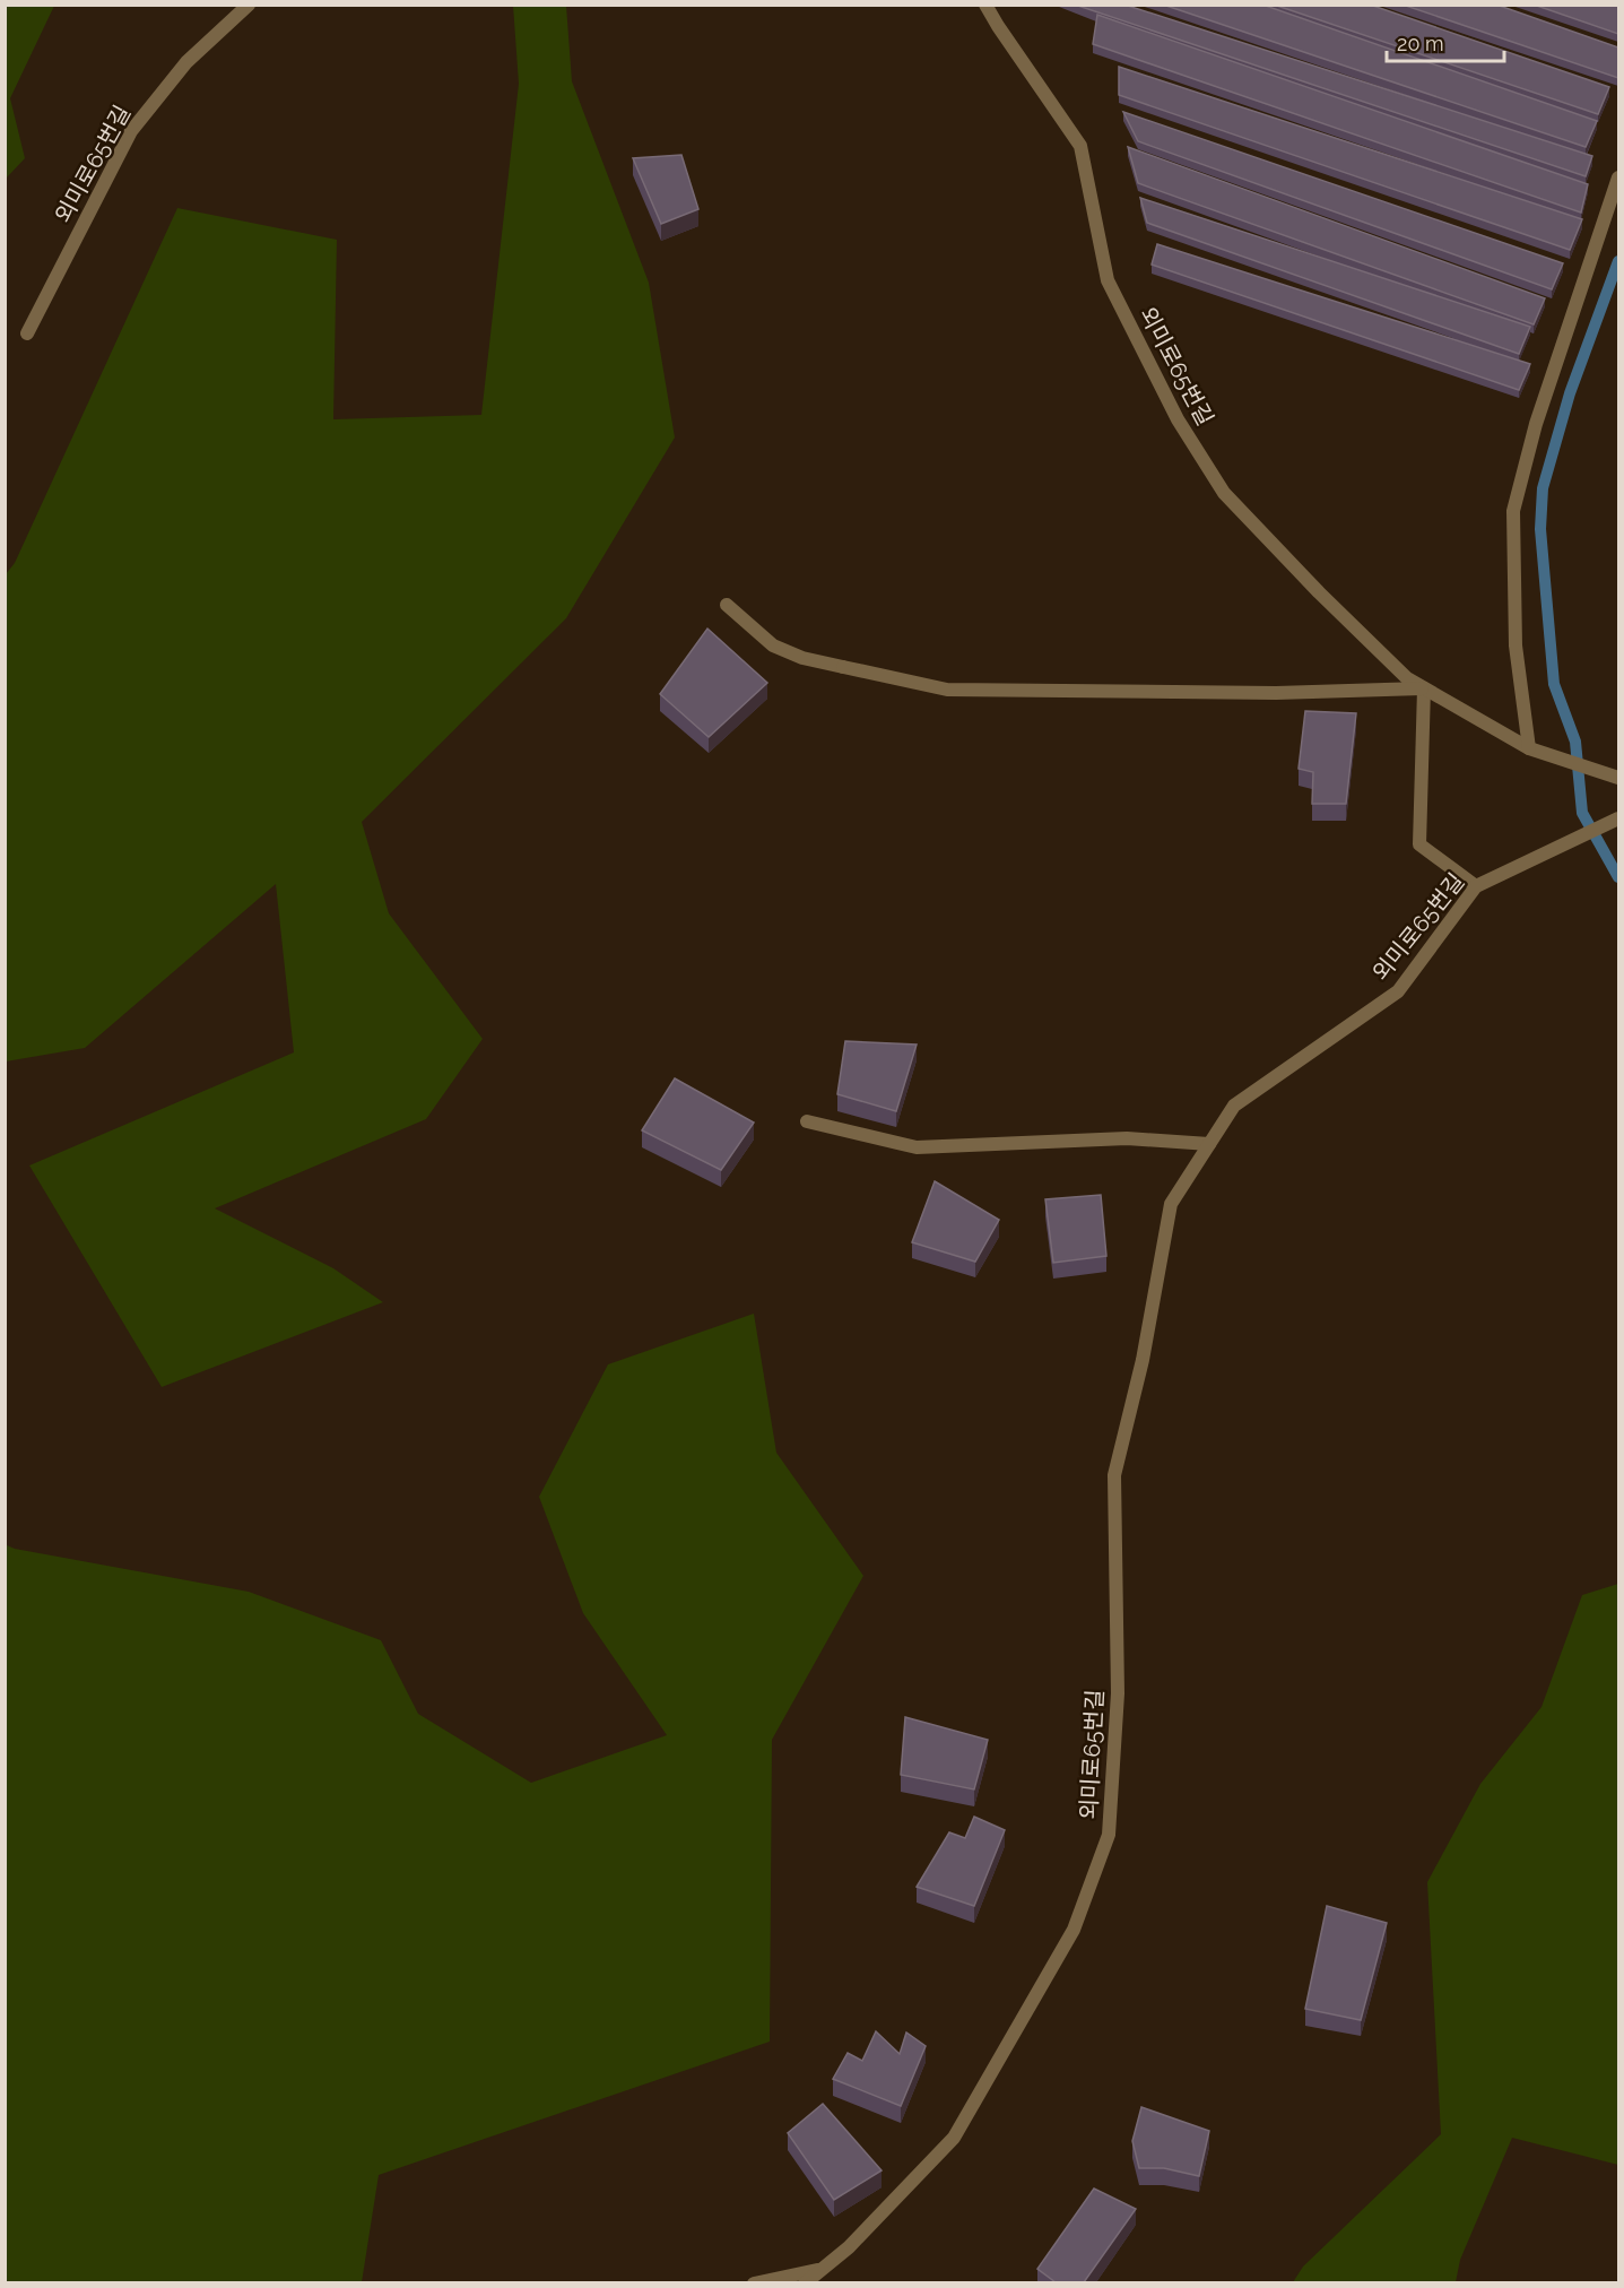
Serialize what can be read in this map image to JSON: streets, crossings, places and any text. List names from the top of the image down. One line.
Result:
{"streets":{"street":["외미로65번길"]},"scale_bar":"20 m"}
